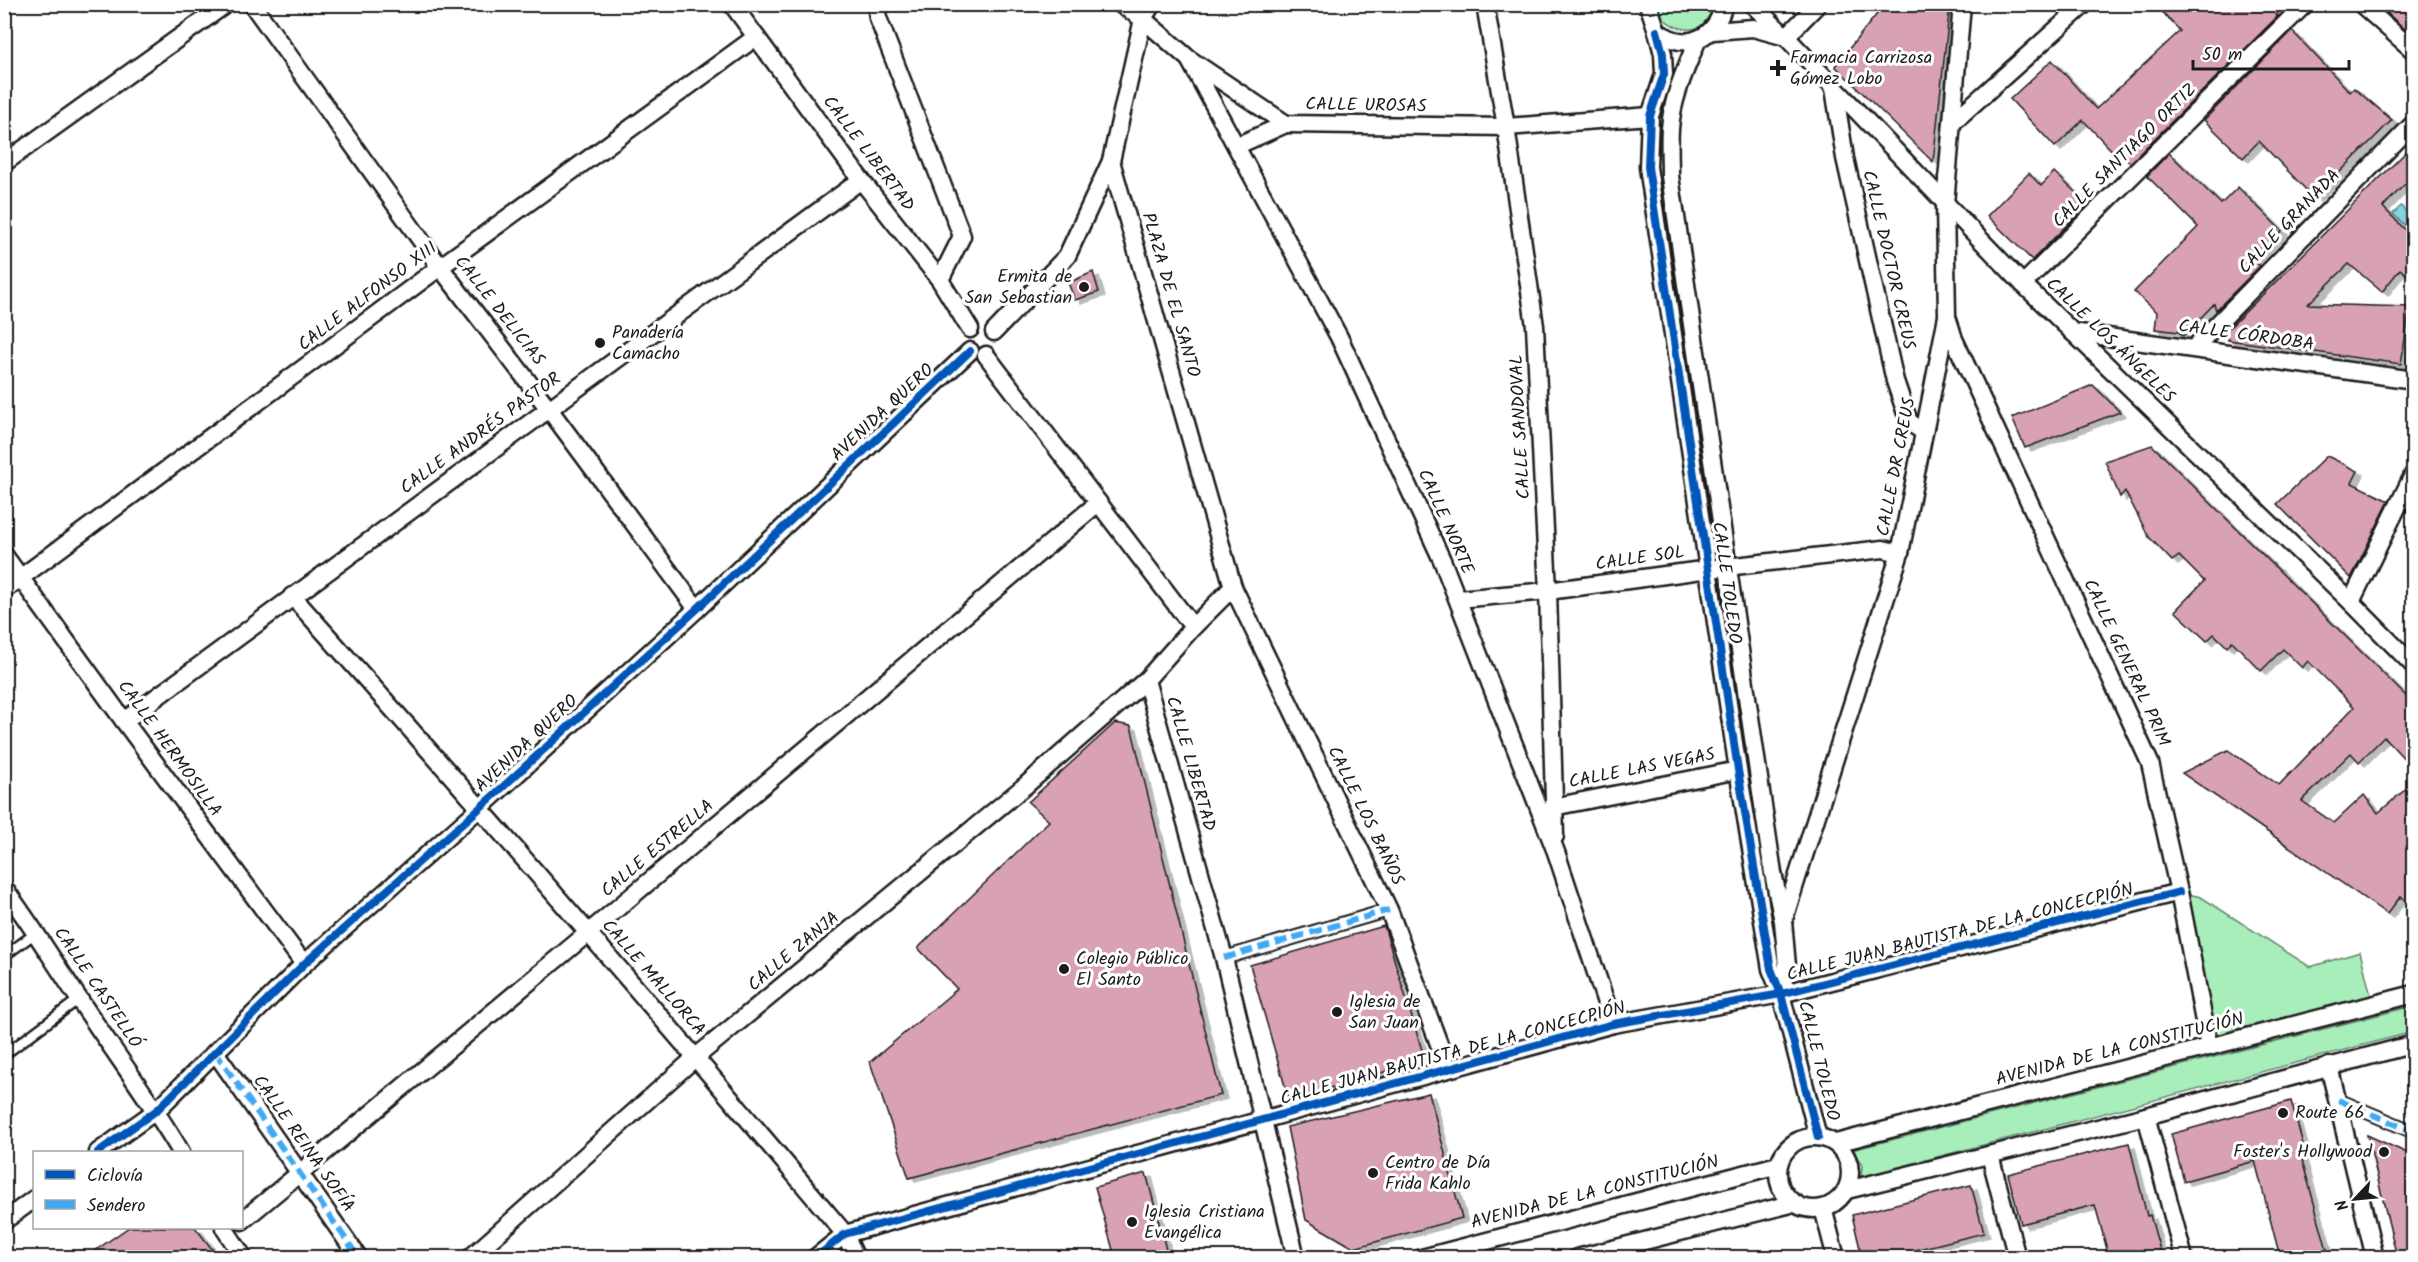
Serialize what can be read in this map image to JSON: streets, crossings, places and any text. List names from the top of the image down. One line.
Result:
{"streets":{"street":["CALLE UROSAS","CALLE LIBERTAD","CALLE SANTIAGO ORTIZ","CALLE GRANADA","CALLE DOCTOR CREUS","PLAZA DE EL SANTO","CALLE ALFONSO XIII","CALLE DELICIAS","CALLE CÓRDOBA","CALLE LOS ÁNGELES","AVENIDA QUERO","CALLE SANDOVAL","CALLE ANDRÉS PASTOR","CALLE DR CREUS","CALLE NORTE","CALLE SOL","CALLE TOLEDO","CALLE GENERAL PRIM","CALLE HERMOSILLA","CALLE LAS VEGAS","CALLE LOS BAÑOS","CALLE ESTRELLA","CALLE JUAN BAUTISTA DE LA CONCECPIÓN","CALLE ZANJA","CALLE MALLORCA","CALLE CASTELLÓ","AVENIDA DE LA CONSTITUCIÓN","CALLE REINA SOFÍA"]},"crossings":[["CALLE UROSAS","CALLE SANDOVAL"],["CALLE UROSAS","CALLE NORTE"],["CALLE UROSAS","CALLE TOLEDO"],["CALLE LIBERTAD","CALLE ALFONSO XIII"],["CALLE LIBERTAD","AVENIDA QUERO"],["CALLE LIBERTAD","CALLE ANDRÉS PASTOR"],["CALLE LIBERTAD","CALLE JUAN BAUTISTA DE LA CONCECPIÓN"],["CALLE LIBERTAD","CALLE ZANJA"],["CALLE SANTIAGO ORTIZ","CALLE LOS ÁNGELES"],["CALLE GRANADA","CALLE CÓRDOBA"],["CALLE DOCTOR CREUS","CALLE LOS ÁNGELES"],["CALLE DOCTOR CREUS","CALLE DR CREUS"],["PLAZA DE EL SANTO","CALLE LOS BAÑOS"],["CALLE ALFONSO XIII","CALLE DELICIAS"],["CALLE ALFONSO XIII","CALLE HERMOSILLA"],["CALLE DELICIAS","AVENIDA QUERO"],["CALLE DELICIAS","CALLE ANDRÉS PASTOR"],["CALLE CÓRDOBA","CALLE LOS ÁNGELES"],["CALLE LOS ÁNGELES","CALLE DR CREUS"],["AVENIDA QUERO","CALLE HERMOSILLA"],["AVENIDA QUERO","CALLE MALLORCA"],["AVENIDA QUERO","CALLE CASTELLÓ"],["AVENIDA QUERO","CALLE REINA SOFÍA"],["CALLE SANDOVAL","CALLE NORTE"],["CALLE SANDOVAL","CALLE SOL"],["CALLE SANDOVAL","CALLE LAS VEGAS"],["CALLE ANDRÉS PASTOR","CALLE HERMOSILLA"],["CALLE ANDRÉS PASTOR","CALLE MALLORCA"],["CALLE DR CREUS","CALLE SOL"],["CALLE DR CREUS","CALLE TOLEDO"],["CALLE DR CREUS","CALLE GENERAL PRIM"],["CALLE NORTE","CALLE SOL"],["CALLE NORTE","CALLE JUAN BAUTISTA DE LA CONCECPIÓN"],["CALLE SOL","CALLE TOLEDO"],["CALLE TOLEDO","CALLE LAS VEGAS"],["CALLE TOLEDO","CALLE JUAN BAUTISTA DE LA CONCECPIÓN"],["CALLE TOLEDO","AVENIDA DE LA CONSTITUCIÓN"],["CALLE GENERAL PRIM","CALLE JUAN BAUTISTA DE LA CONCECPIÓN"],["CALLE GENERAL PRIM","AVENIDA DE LA CONSTITUCIÓN"],["CALLE LOS BAÑOS","CALLE JUAN BAUTISTA DE LA CONCECPIÓN"],["CALLE ESTRELLA","CALLE MALLORCA"],["CALLE ESTRELLA","CALLE REINA SOFÍA"],["CALLE JUAN BAUTISTA DE LA CONCECPIÓN","CALLE MALLORCA"],["CALLE ZANJA","CALLE MALLORCA"]],"places":{"health":["Farmacia Carrizosa Gómez Lobo"],"other":["Ermita de San Sebastian","Panadería Camacho","Colegio Público El Santo","Iglesia de San Juan","Route 66","Foster's Hollywood","Centro de Día Frida Kahlo","Iglesia Cristiana Evangélica"]},"legend":["Ciclovía","Sendero"],"scale_bar":"50 m","north":"bottom left"}
